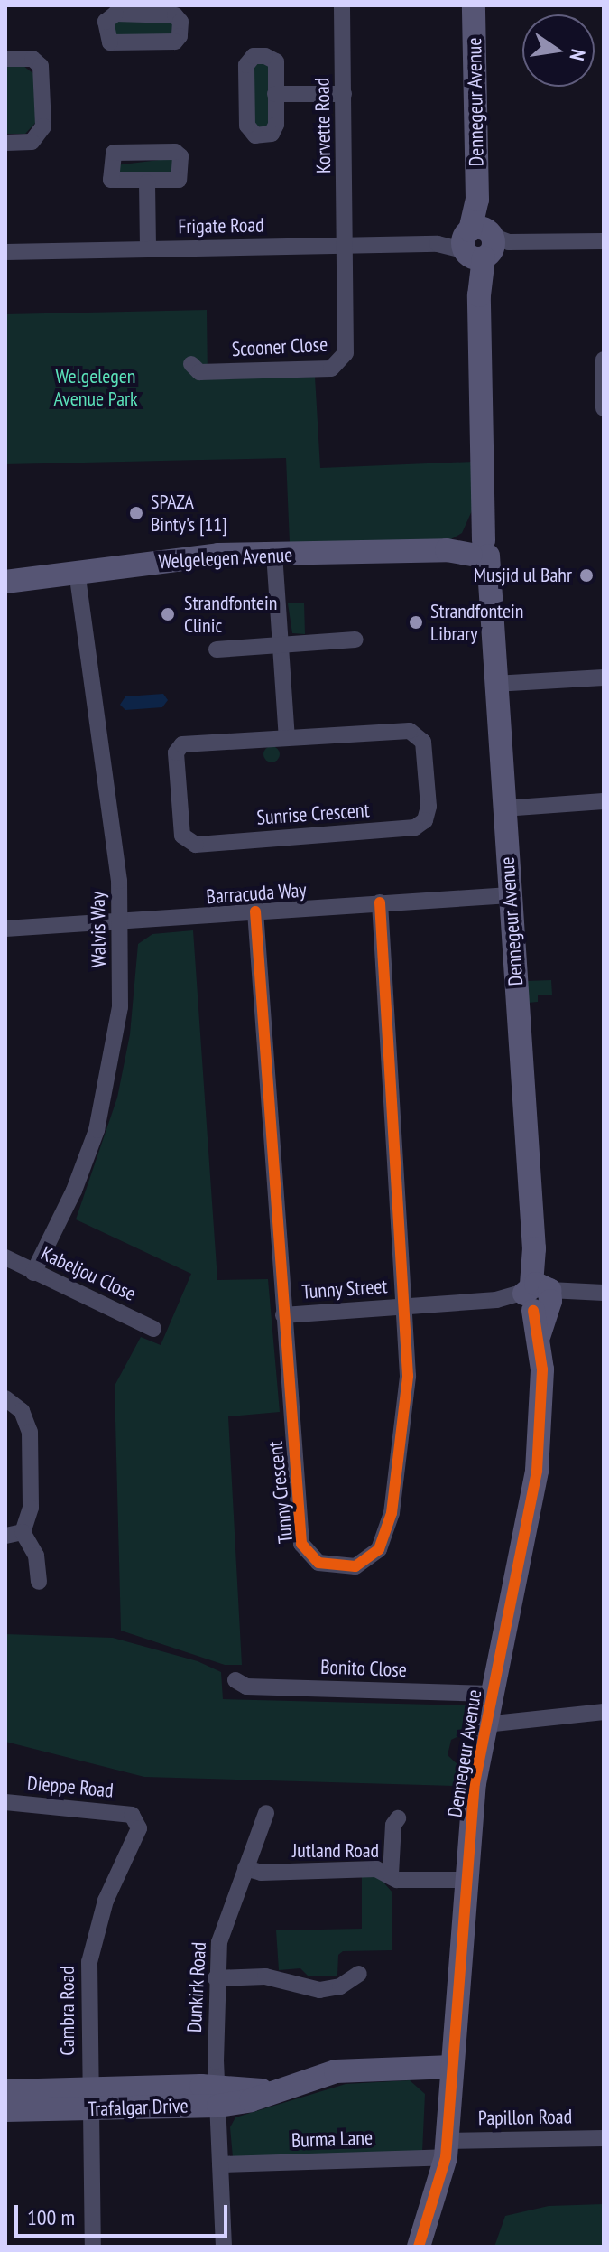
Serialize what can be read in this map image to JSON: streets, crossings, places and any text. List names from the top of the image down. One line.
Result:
{"streets":{"street":["Dennegeur Avenue","Korvette Road","Frigate Road","Scooner Close","Welgelegen Avenue","Sunrise Crescent","Barracuda Way","Walvis Way","Kabeljou Close","Tunny Street","Tunny Crescent","Bonito Close","Dieppe Road","Jutland Road","Dunkirk Road","Cambra Road","Trafalgar Drive","Papillon Road","Burma Lane"]},"crossings":[["Dennegeur Avenue","Frigate Road"],["Dennegeur Avenue","Welgelegen Avenue"],["Dennegeur Avenue","Barracuda Way"],["Dennegeur Avenue","Tunny Street"],["Dennegeur Avenue","Bonito Close"],["Dennegeur Avenue","Jutland Road"],["Dennegeur Avenue","Trafalgar Drive"],["Dennegeur Avenue","Papillon Road"],["Dennegeur Avenue","Burma Lane"],["Korvette Road","Frigate Road"],["Korvette Road","Scooner Close"],["Frigate Road","Scooner Close"],["Welgelegen Avenue","Walvis Way"],["Barracuda Way","Walvis Way"],["Barracuda Way","Tunny Crescent"],["Walvis Way","Kabeljou Close"],["Tunny Street","Tunny Crescent"],["Dieppe Road","Cambra Road"],["Jutland Road","Dunkirk Road"],["Dunkirk Road","Trafalgar Drive"],["Dunkirk Road","Burma Lane"],["Cambra Road","Trafalgar Drive"],["Papillon Road","Burma Lane"]],"parks":["Welgelegen Avenue Park"],"places":["SPAZA Binty's [11]","Musjid ul Bahr","Strandfontein Clinic","Strandfontein Library"],"scale_bar":"100 m","north":"right"}
